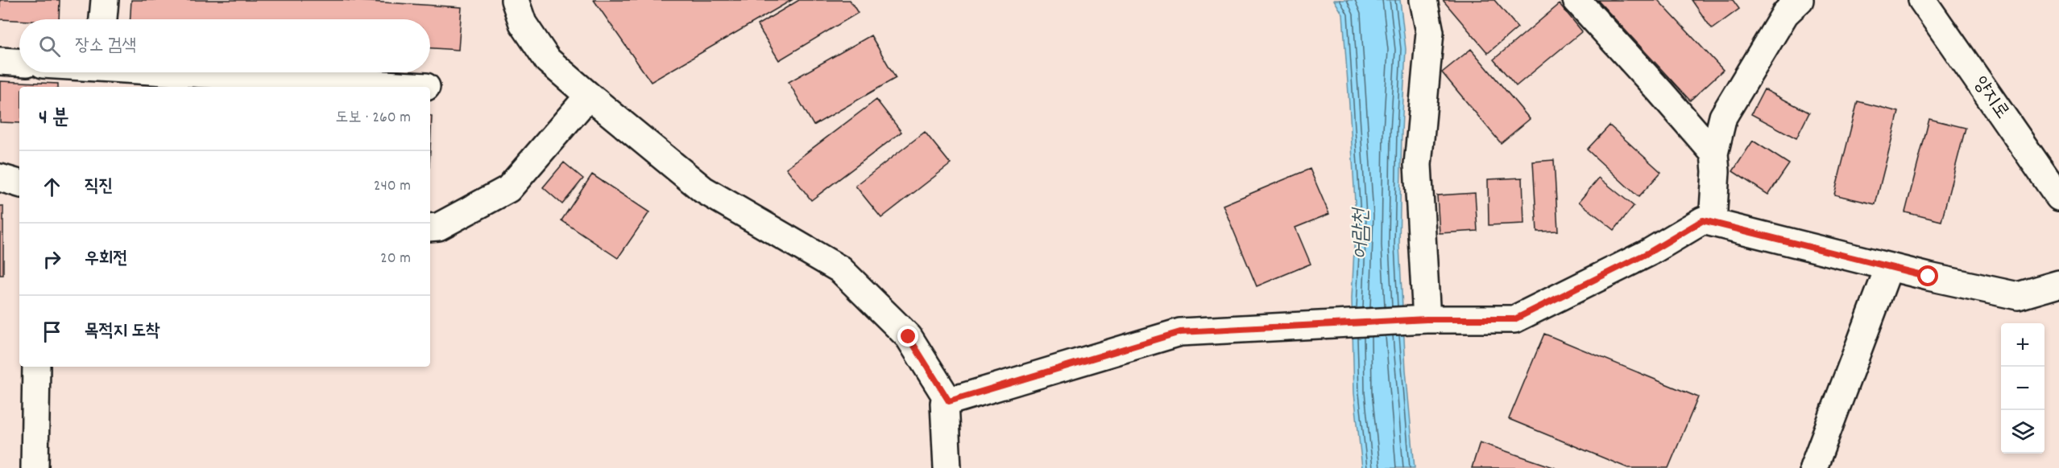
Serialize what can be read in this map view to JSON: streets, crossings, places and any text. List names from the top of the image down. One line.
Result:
{"streets":{"street":["양지로"]},"water":["어람천"],"page":{"search":"장소 검색","heading":["4 분","도보 · 260 m"],"list":[["직진","240 m"],["우회전","20 m"],"목적지 도착"],"map_buttons":["+","−"]}}
